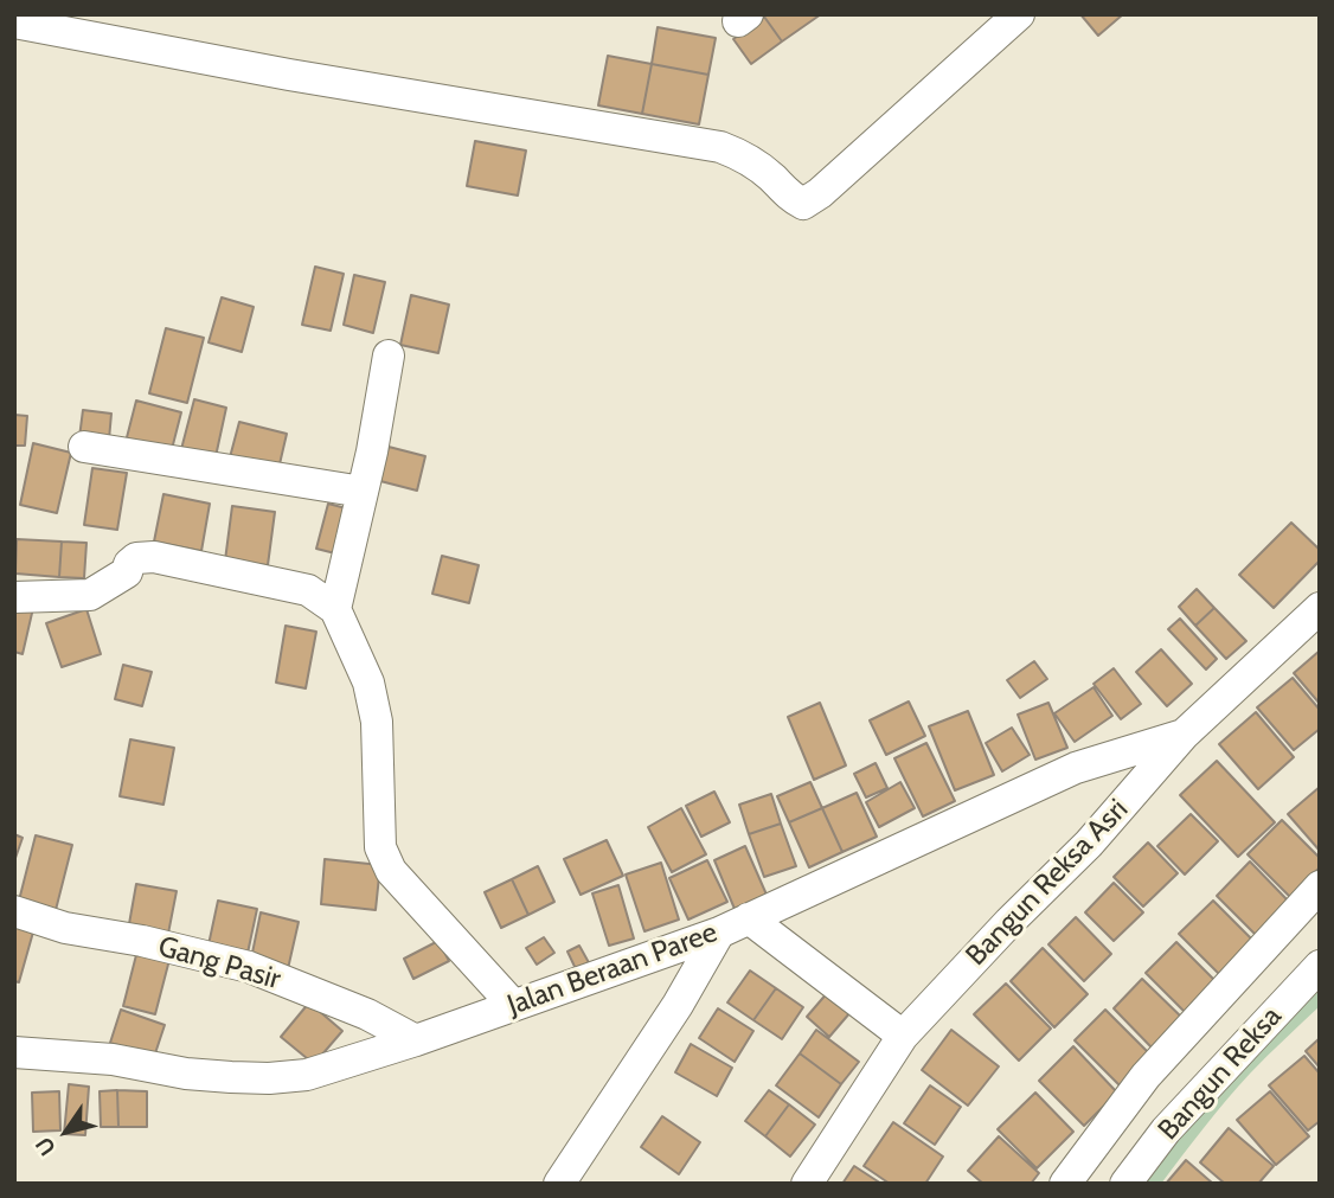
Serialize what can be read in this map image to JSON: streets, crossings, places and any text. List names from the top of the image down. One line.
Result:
{"streets":{"street":["Bangun Reksa Asri","Gang Pasir","Jalan Beraan Paree","Bangun Reksa"]},"crossings":[["Bangun Reksa Asri","Jalan Beraan Paree"],["Gang Pasir","Jalan Beraan Paree"]],"north":"bottom left"}
